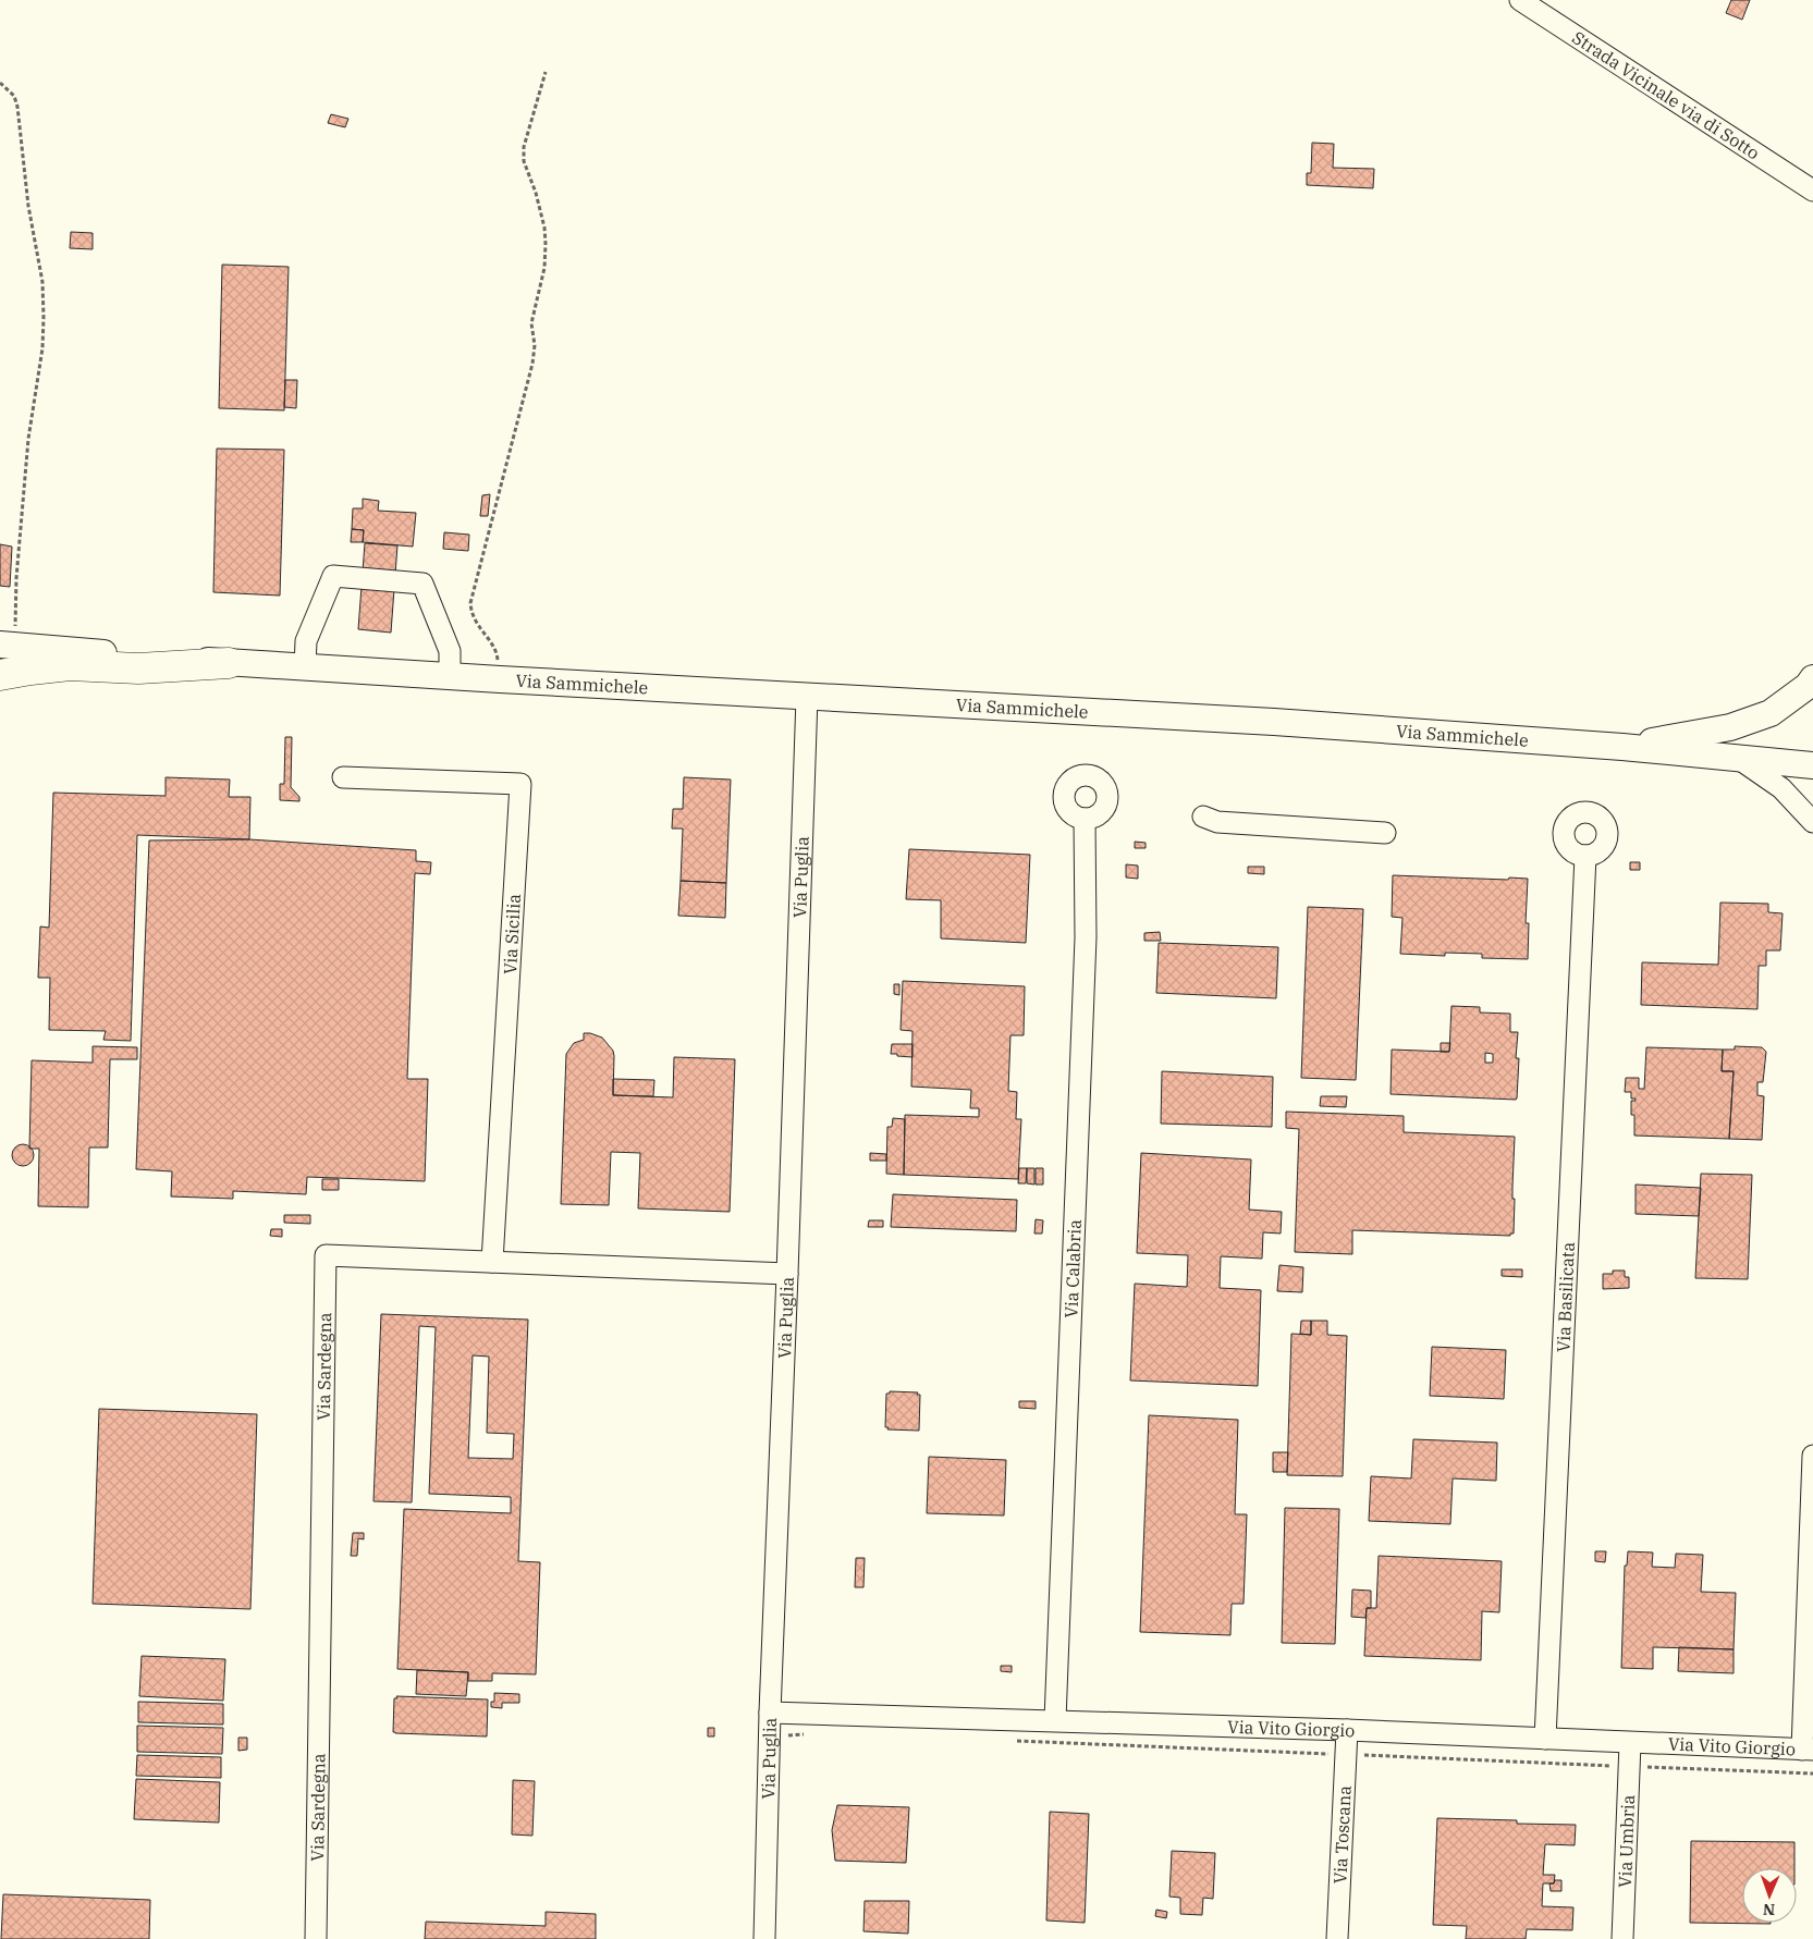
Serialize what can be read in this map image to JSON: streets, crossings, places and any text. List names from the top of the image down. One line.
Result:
{"streets":{"main road":["Via Sammichele"],"street":["Strada Vicinale via di Sotto","Via Puglia","Via Sicilia","Via Calabria","Via Basilicata","Via Sardegna","Via Vito Giorgio","Via Toscana","Via Umbria"]},"crossings":[["Via Sammichele","Via Puglia"],["Via Puglia","Via Sardegna"],["Via Puglia","Via Vito Giorgio"],["Via Sicilia","Via Sardegna"],["Via Calabria","Via Vito Giorgio"],["Via Basilicata","Via Vito Giorgio"],["Via Vito Giorgio","Via Toscana"],["Via Vito Giorgio","Via Umbria"]],"north":"bottom"}
